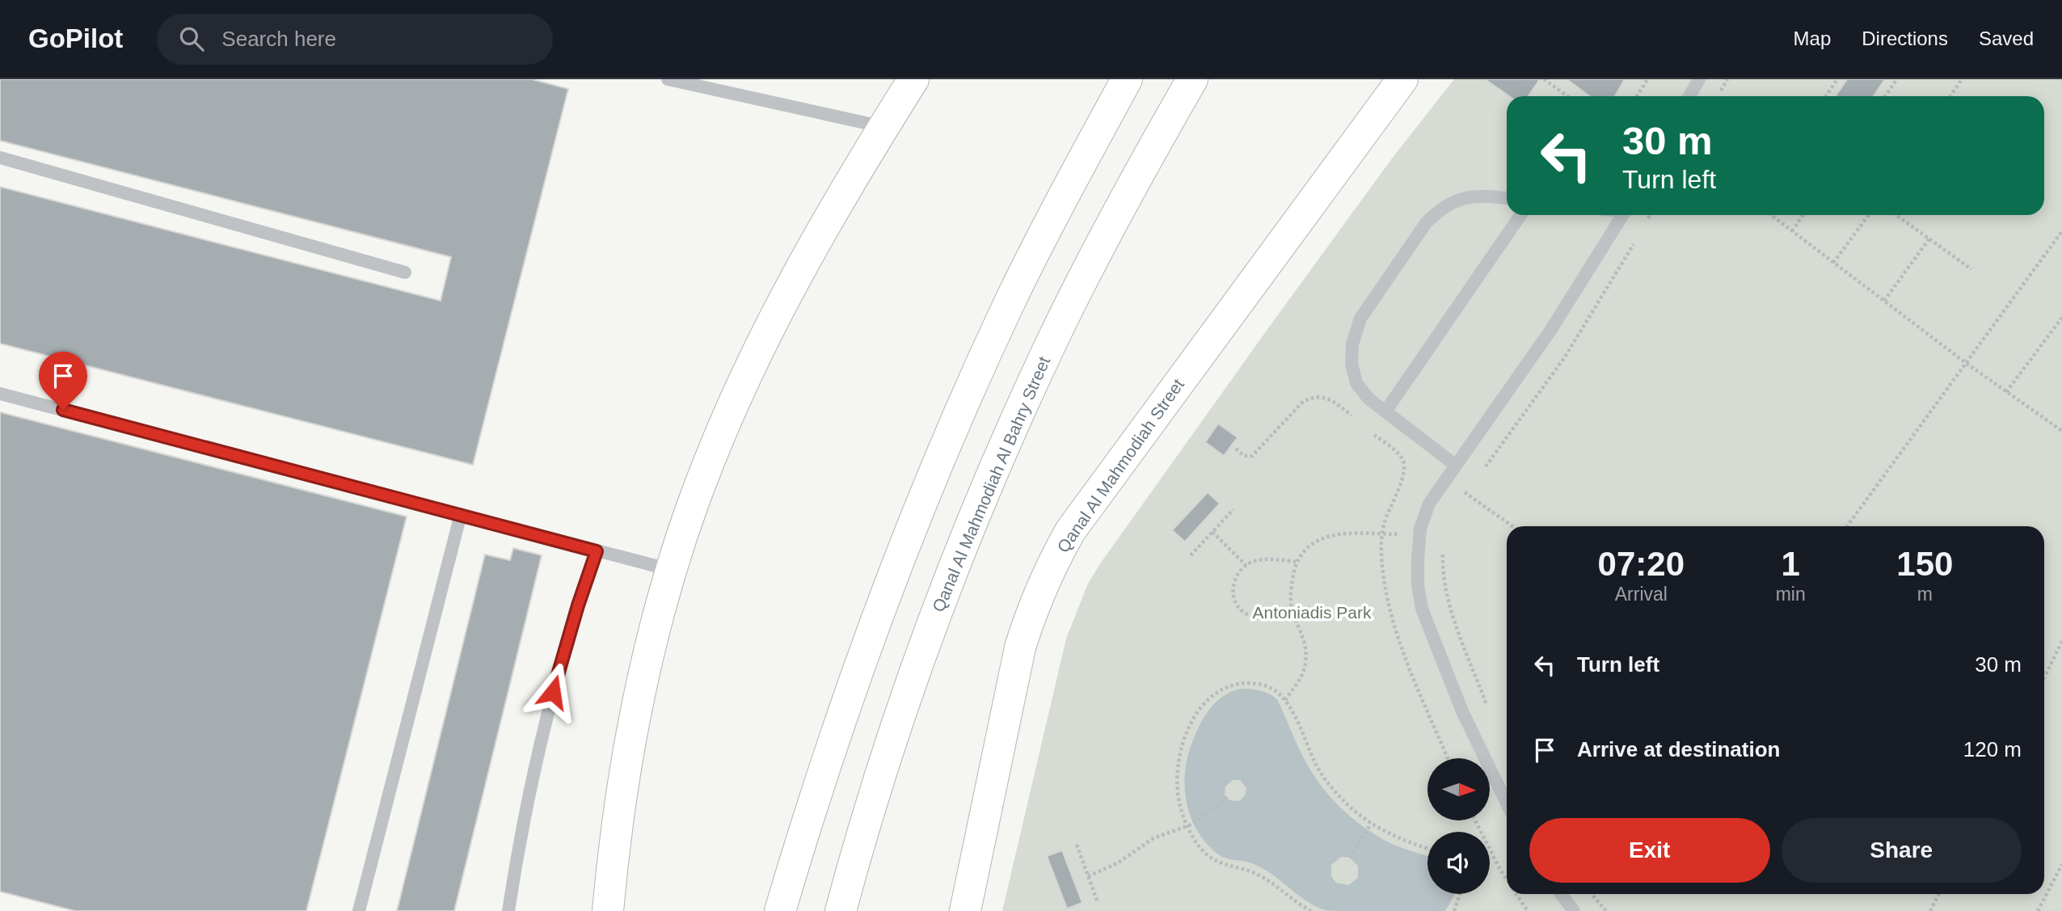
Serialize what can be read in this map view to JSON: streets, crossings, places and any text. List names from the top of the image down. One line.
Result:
{"streets":{"street":["Qanal Al Mahmodiah Street","Qanal Al Mahmodiah Al Bahry Street"]},"parks":["Antoniadis Park"],"north":"right","page":{"header":"GoPilot","search":"Search here","nav":["Map","Directions","Saved"],"turn":["30 m","Turn left"],"eta":["07:20","Arrival","1","min","150","m"],"list":[{"name":"Turn left","value":"30 m"},{"name":"Arrive at destination","value":"120 m"}],"buttons":["Exit","Share"]}}
